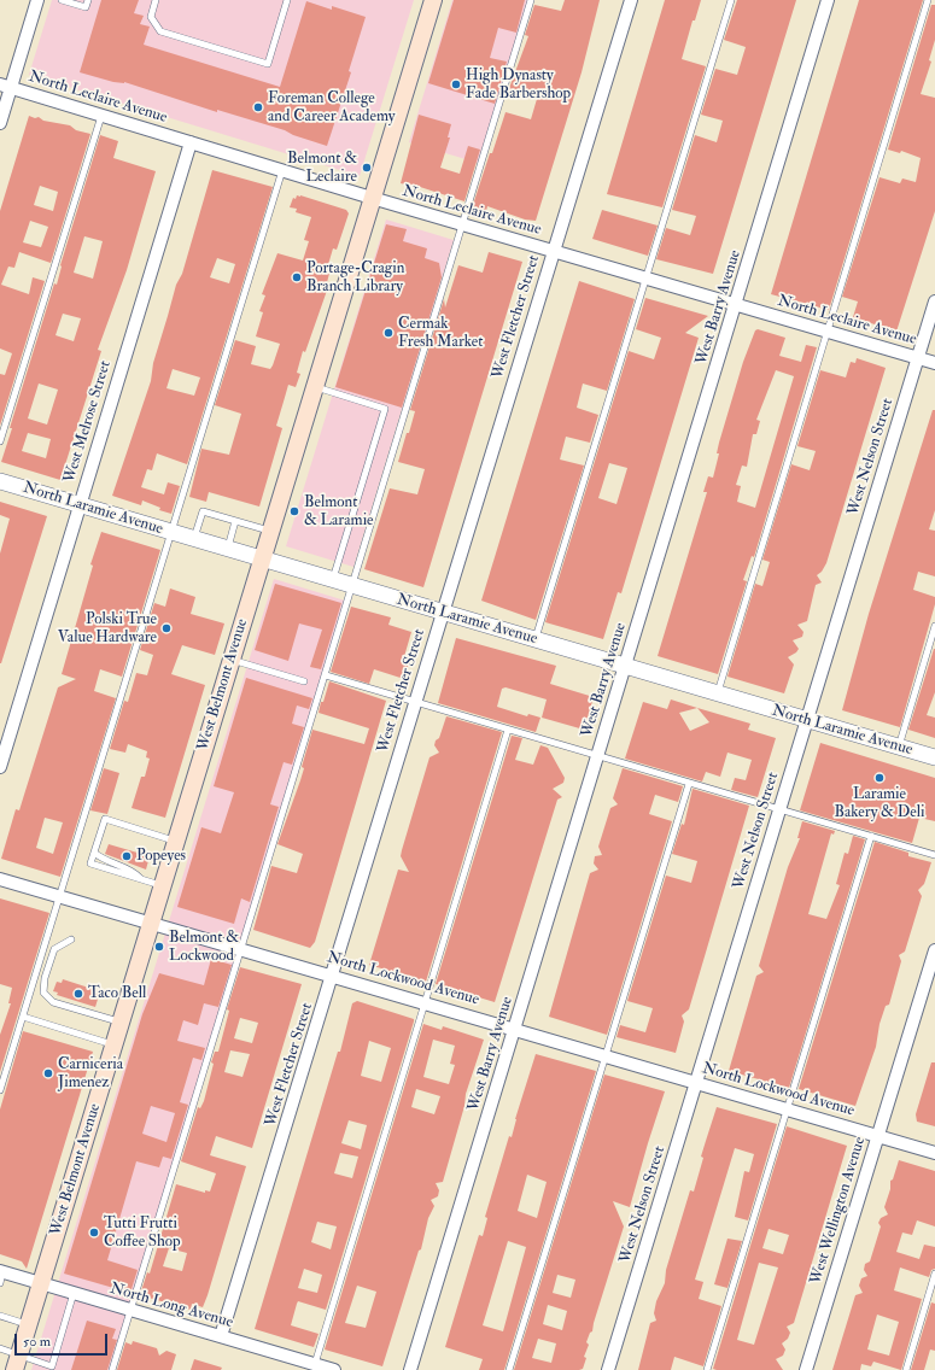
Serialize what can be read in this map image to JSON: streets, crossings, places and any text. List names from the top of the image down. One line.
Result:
{"streets":{"main road":["West Belmont Avenue"],"street":["North Leclaire Avenue","West Barry Avenue","West Fletcher Street","West Melrose Street","West Nelson Street","North Laramie Avenue","North Lockwood Avenue","West Wellington Avenue","North Long Avenue"]},"crossings":[["North Leclaire Avenue","West Barry Avenue"],["North Leclaire Avenue","West Fletcher Street"],["North Leclaire Avenue","West Melrose Street"],["North Leclaire Avenue","West Nelson Street"],["North Leclaire Avenue","West Belmont Avenue"],["West Barry Avenue","North Laramie Avenue"],["West Barry Avenue","North Lockwood Avenue"],["West Fletcher Street","North Laramie Avenue"],["West Fletcher Street","North Lockwood Avenue"],["West Fletcher Street","North Long Avenue"],["West Melrose Street","North Laramie Avenue"],["West Nelson Street","North Laramie Avenue"],["West Nelson Street","North Lockwood Avenue"],["North Laramie Avenue","West Belmont Avenue"],["West Belmont Avenue","North Lockwood Avenue"],["West Belmont Avenue","North Long Avenue"],["North Lockwood Avenue","West Wellington Avenue"]],"places":["High Dynasty Fade Barbershop","Foreman College and Career Academy","Belmont & Leclaire","Portage-Cragin Branch Library","Cermak Fresh Market","Belmont & Laramie","Polski True Value Hardware","Laramie Bakery & Deli","Popeyes","Belmont & Lockwood","Taco Bell","Carniceria Jimenez","Tutti Frutti Coffee Shop"],"scale_bar":"50 m"}
